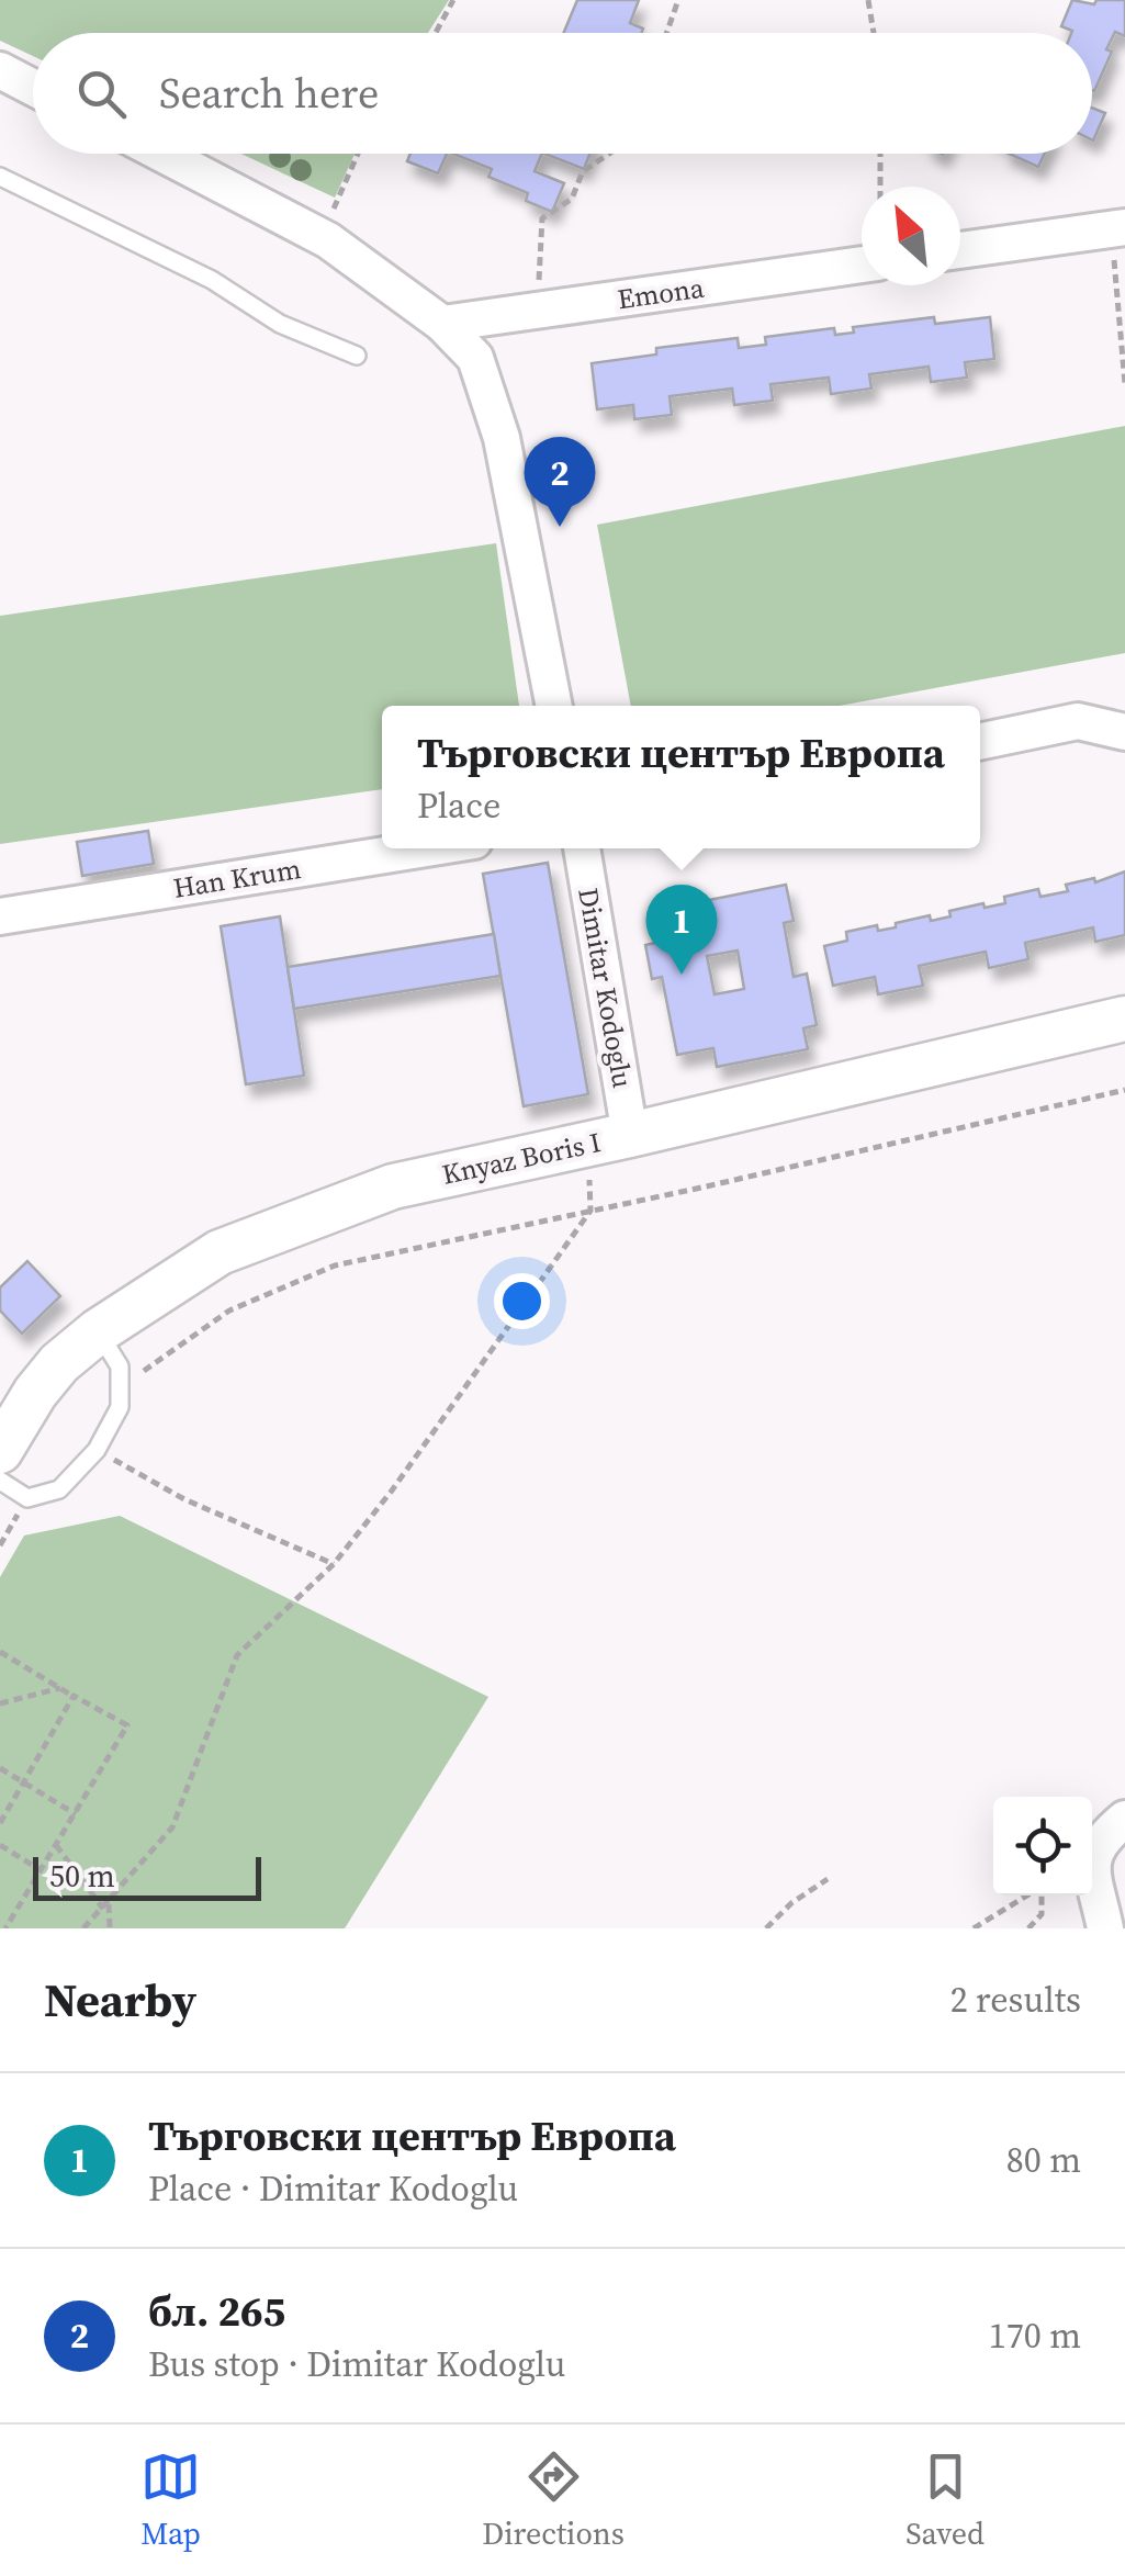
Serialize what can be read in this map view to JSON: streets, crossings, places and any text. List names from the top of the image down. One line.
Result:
{"streets":{"street":["Emona","Han Krum","Dimitar Kodoglu","Knyaz Boris I"]},"crossings":[["Dimitar Kodoglu","Knyaz Boris I"]],"scale_bar":"50 m","north":"top left","page":{"search":"Search here","pins":["2","1"],"popup":["Търговски център Европа","Place"],"scale":"50 m","heading":["Nearby","2 results"],"list":[{"mark":"1","name":"Търговски център Европа","note":"Place · Dimitar Kodoglu","value":"80 m"},{"mark":"2","name":"бл. 265","note":"Bus stop · Dimitar Kodoglu","value":"170 m"}],"nav":["Map","Directions","Saved"]}}
